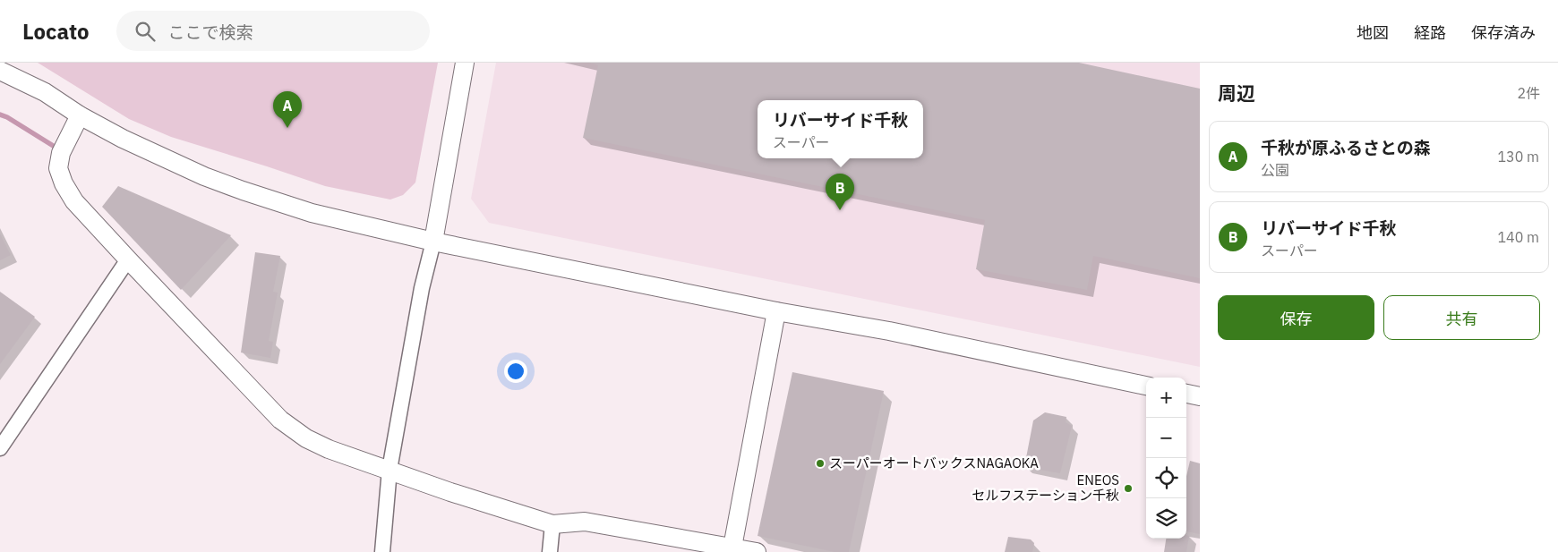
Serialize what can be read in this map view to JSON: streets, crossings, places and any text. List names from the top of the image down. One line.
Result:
{"places":["スーパーオートバックスNAGAOKA","ENEOS セルフステーション千秋"],"page":{"header":"Locato","search":"ここで検索","nav":["地図","経路","保存済み"],"heading":["周辺","2件"],"pins":["A","B"],"popup":["リバーサイド千秋","スーパー"],"list":[{"mark":"A","name":"千秋が原ふるさとの森","note":"公園","value":"130 m"},{"mark":"B","name":"リバーサイド千秋","note":"スーパー","value":"140 m"}],"buttons":["保存","共有"],"map_buttons":["+","−"]}}
